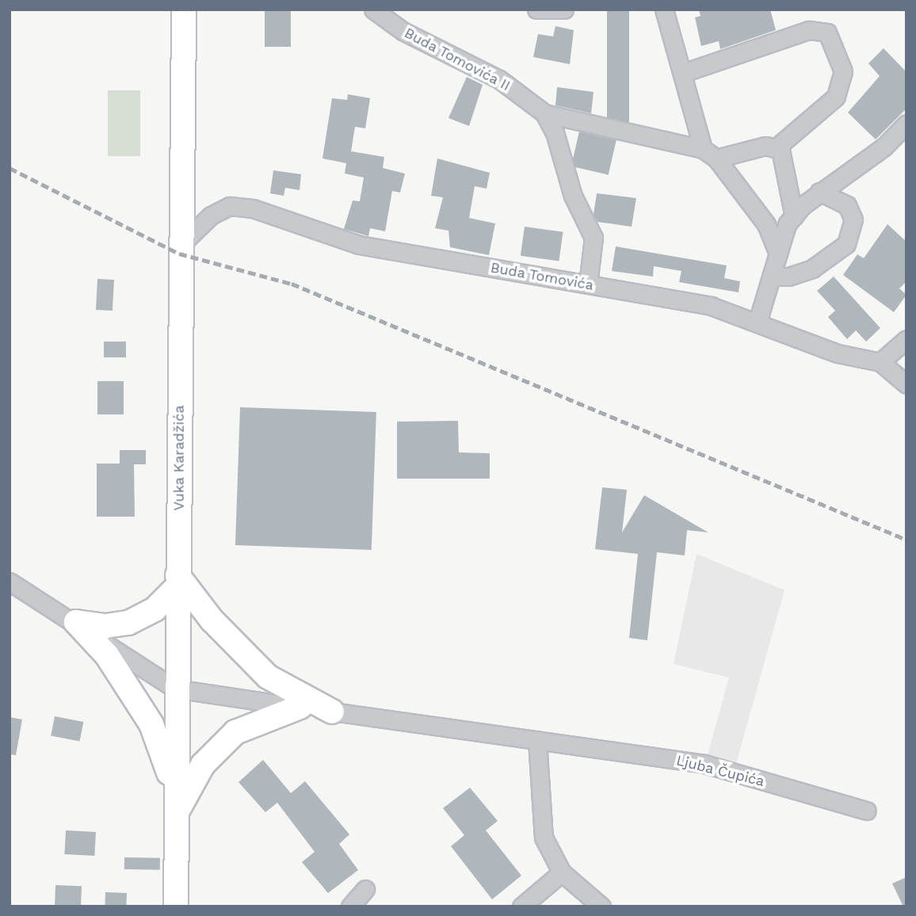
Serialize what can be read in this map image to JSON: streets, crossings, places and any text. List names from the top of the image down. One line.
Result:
{"streets":{"street":["Buda Tomovića II","Buda Tomovića","Vuka Karadžića","Ljuba Čupića"]},"crossings":[["Buda Tomovića","Vuka Karadžića"],["Vuka Karadžića","Ljuba Čupića"]]}
